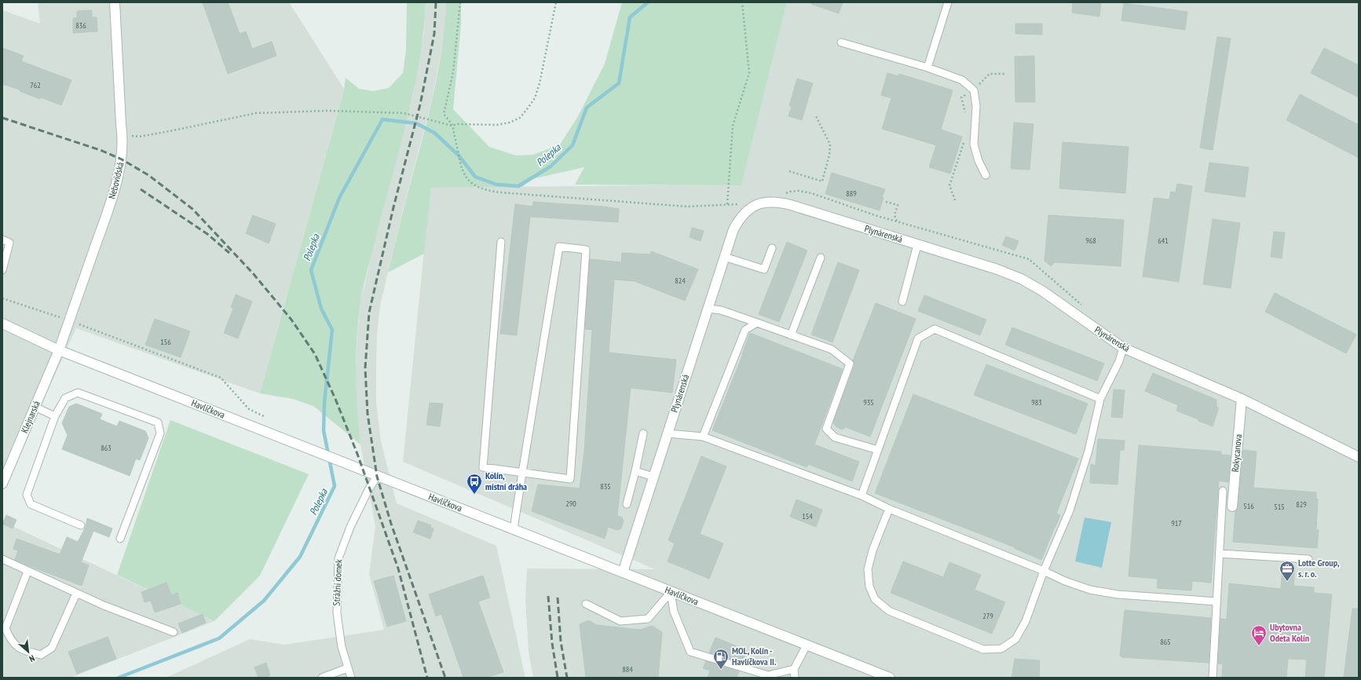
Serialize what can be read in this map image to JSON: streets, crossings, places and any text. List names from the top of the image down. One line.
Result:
{"streets":{"street":["Nebovidská","Plynárenská","Havlíčkova","Klejnarská","Rokycanova"],"lane":["Strážní domek"]},"crossings":[["Nebovidská","Havlíčkova"],["Nebovidská","Klejnarská"],["Plynárenská","Havlíčkova"],["Plynárenská","Rokycanova"],["Havlíčkova","Klejnarská"],["Havlíčkova","Strážní domek"]],"water":["Polepka"],"places":{"bus stop":["Kolín, místní dráha"],"office":["Lotte Group, s. r. o."],"hotel":["Ubytovna Odeta Kolín"],"fuel station":["MOL, Kolín - Havlíčkova II."]},"house_numbers":["836","762","889","968","641","824","156","935","983","863","835","290","829","516","515","154","917","279","865","884"],"north":"bottom right"}
